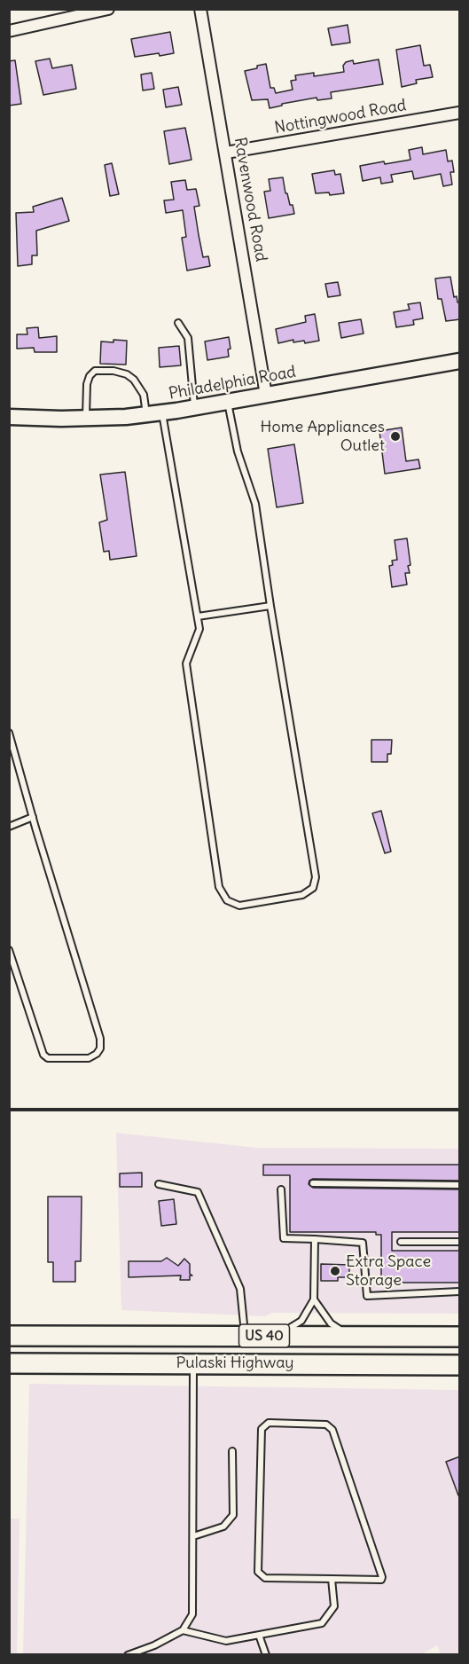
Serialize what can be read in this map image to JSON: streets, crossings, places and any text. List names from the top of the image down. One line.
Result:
{"streets":{"highway":["US 40","Pulaski Highway"],"main road":["Philadelphia Road"],"street":["Nottingwood Road","Ravenwood Road"]},"crossings":[["Nottingwood Road","Ravenwood Road"],["Ravenwood Road","Philadelphia Road"]],"places":["Home Appliances Outlet","Extra Space Storage"]}
